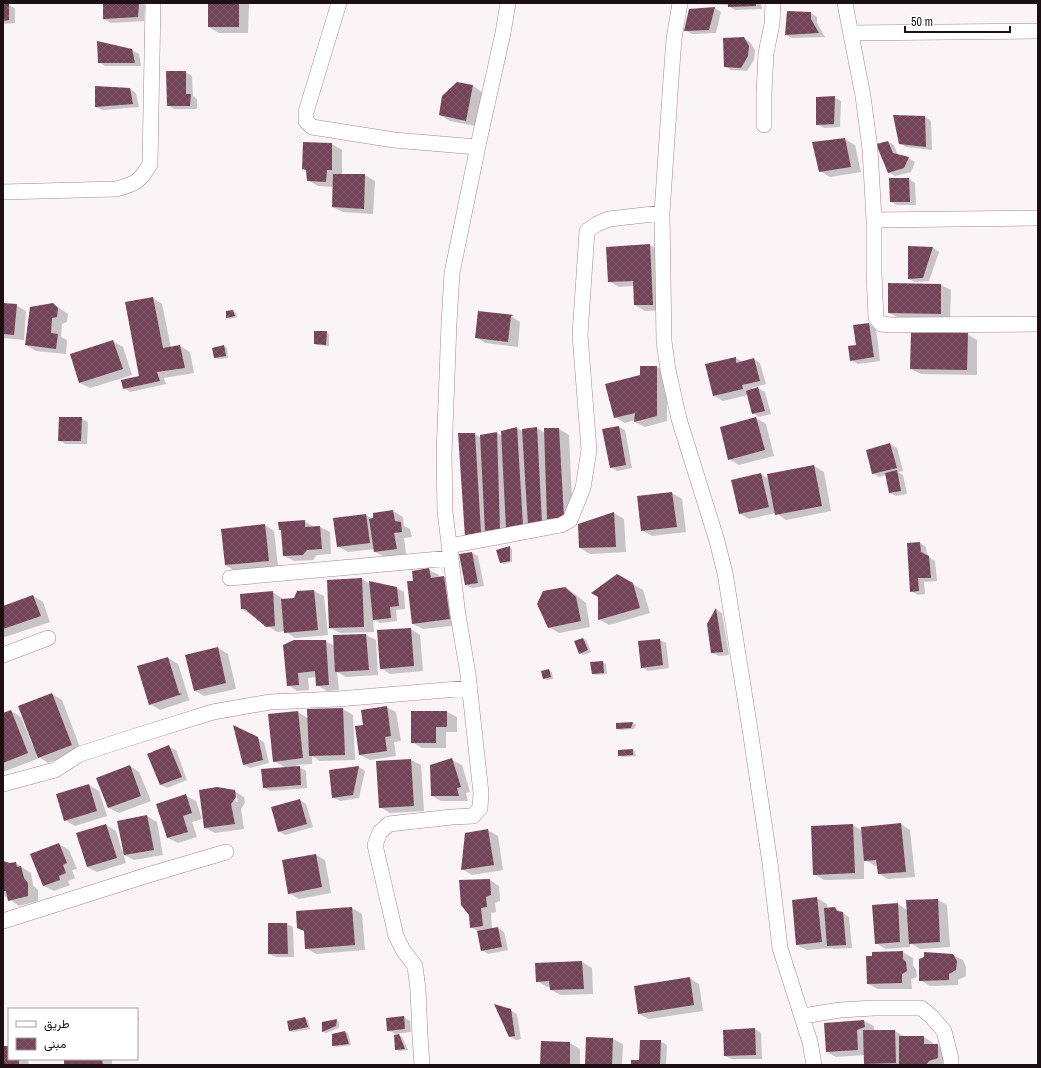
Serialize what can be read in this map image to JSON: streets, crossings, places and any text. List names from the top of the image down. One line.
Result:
{"legend":["طريق","مبنى"],"scale_bar":"50 m"}
